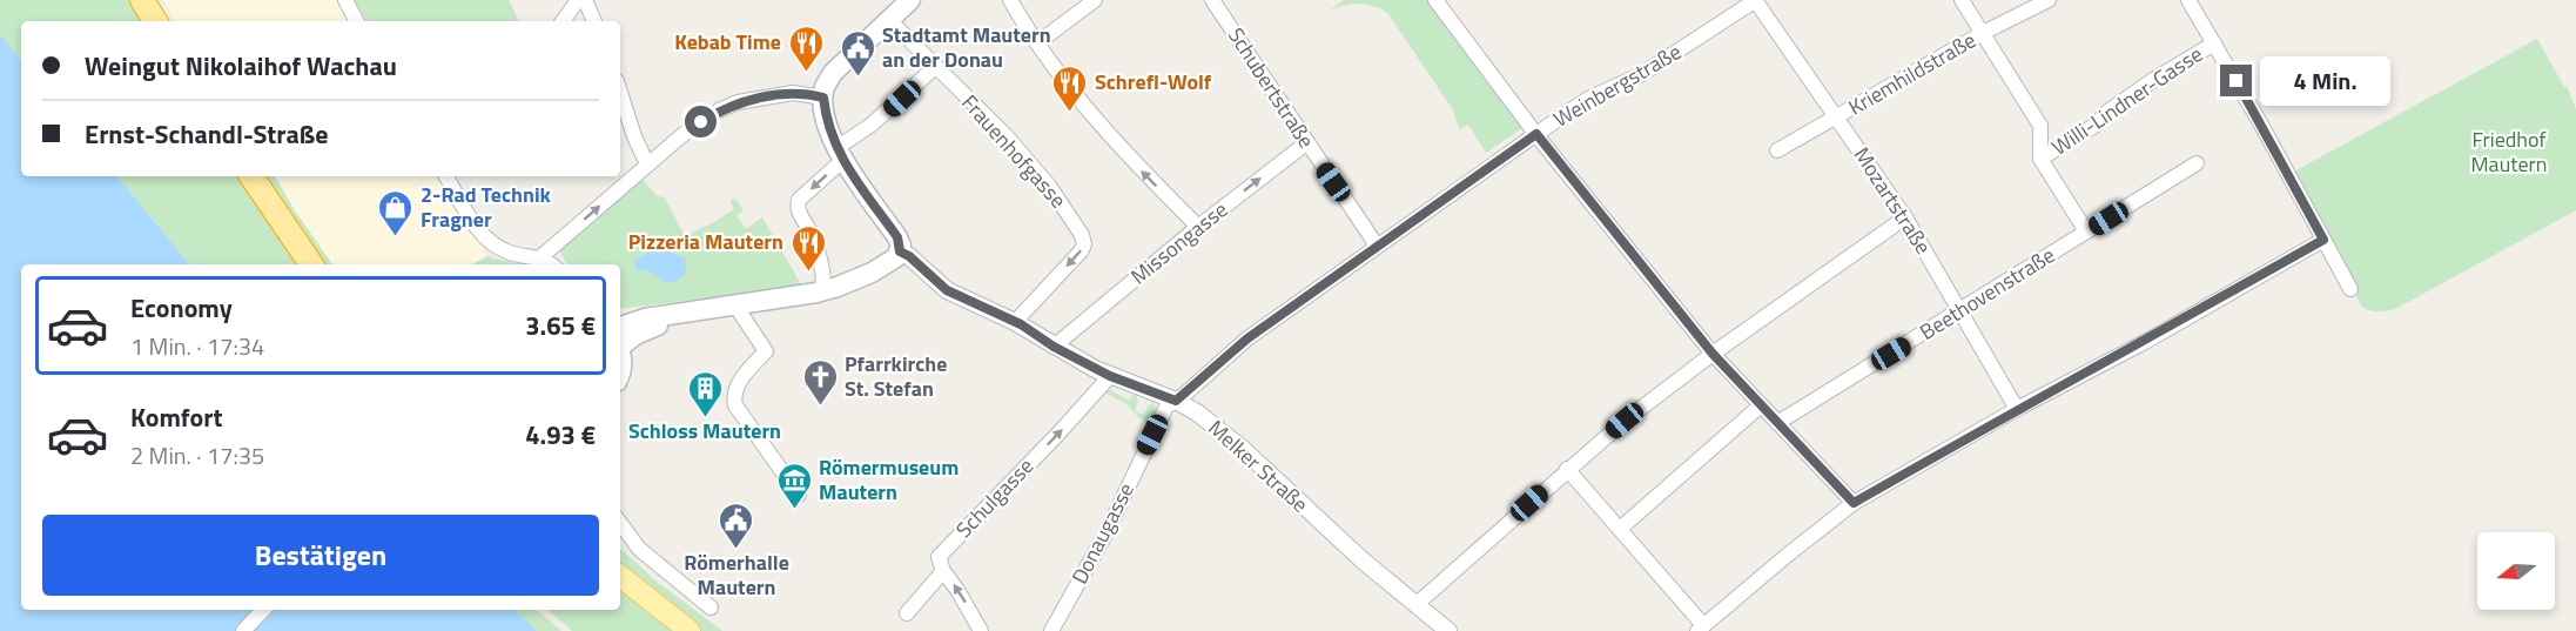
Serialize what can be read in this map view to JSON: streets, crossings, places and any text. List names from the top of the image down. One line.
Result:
{"streets":{"street":["Kriemhildstraße","Weinbergstraße","Schubertstraße","Willi-Lindner-Gasse","Frauenhofgasse","Mozartstraße","Missongasse","Beethovenstraße","Melker Straße","Schulgasse","Donaugasse"]},"crossings":[["Kriemhildstraße","Mozartstraße"],["Weinbergstraße","Schubertstraße"],["Weinbergstraße","Mozartstraße"],["Weinbergstraße","Melker Straße"],["Weinbergstraße","Donaugasse"],["Schubertstraße","Missongasse"],["Frauenhofgasse","Melker Straße"],["Mozartstraße","Beethovenstraße"],["Missongasse","Melker Straße"],["Melker Straße","Schulgasse"],["Melker Straße","Donaugasse"]],"one_way":["Missongasse","Schulgasse"],"parks":["Friedhof Mautern"],"places":{"restaurant":["Kebab Time","Schrefl-Wolf","Pizzeria Mautern"],"public building":["Stadtamt Mautern an der Donau","Römerhalle Mautern"],"shop":["2-Rad Technik Fragner"],"church":["Pfarrkirche St. Stefan"],"building":["Schloss Mautern"],"museum":["Römermuseum Mautern"]},"north":"left","page":{"banner":["Weingut Nikolaihof Wachau","Ernst-Schandl-Straße"],"bubble":"4 Min.","list":[{"name":"Economy","note":"1 Min. · 17:34","value":"3.65 €"},{"name":"Komfort","note":"2 Min. · 17:35","value":"4.93 €"}],"buttons":"Bestätigen"}}
